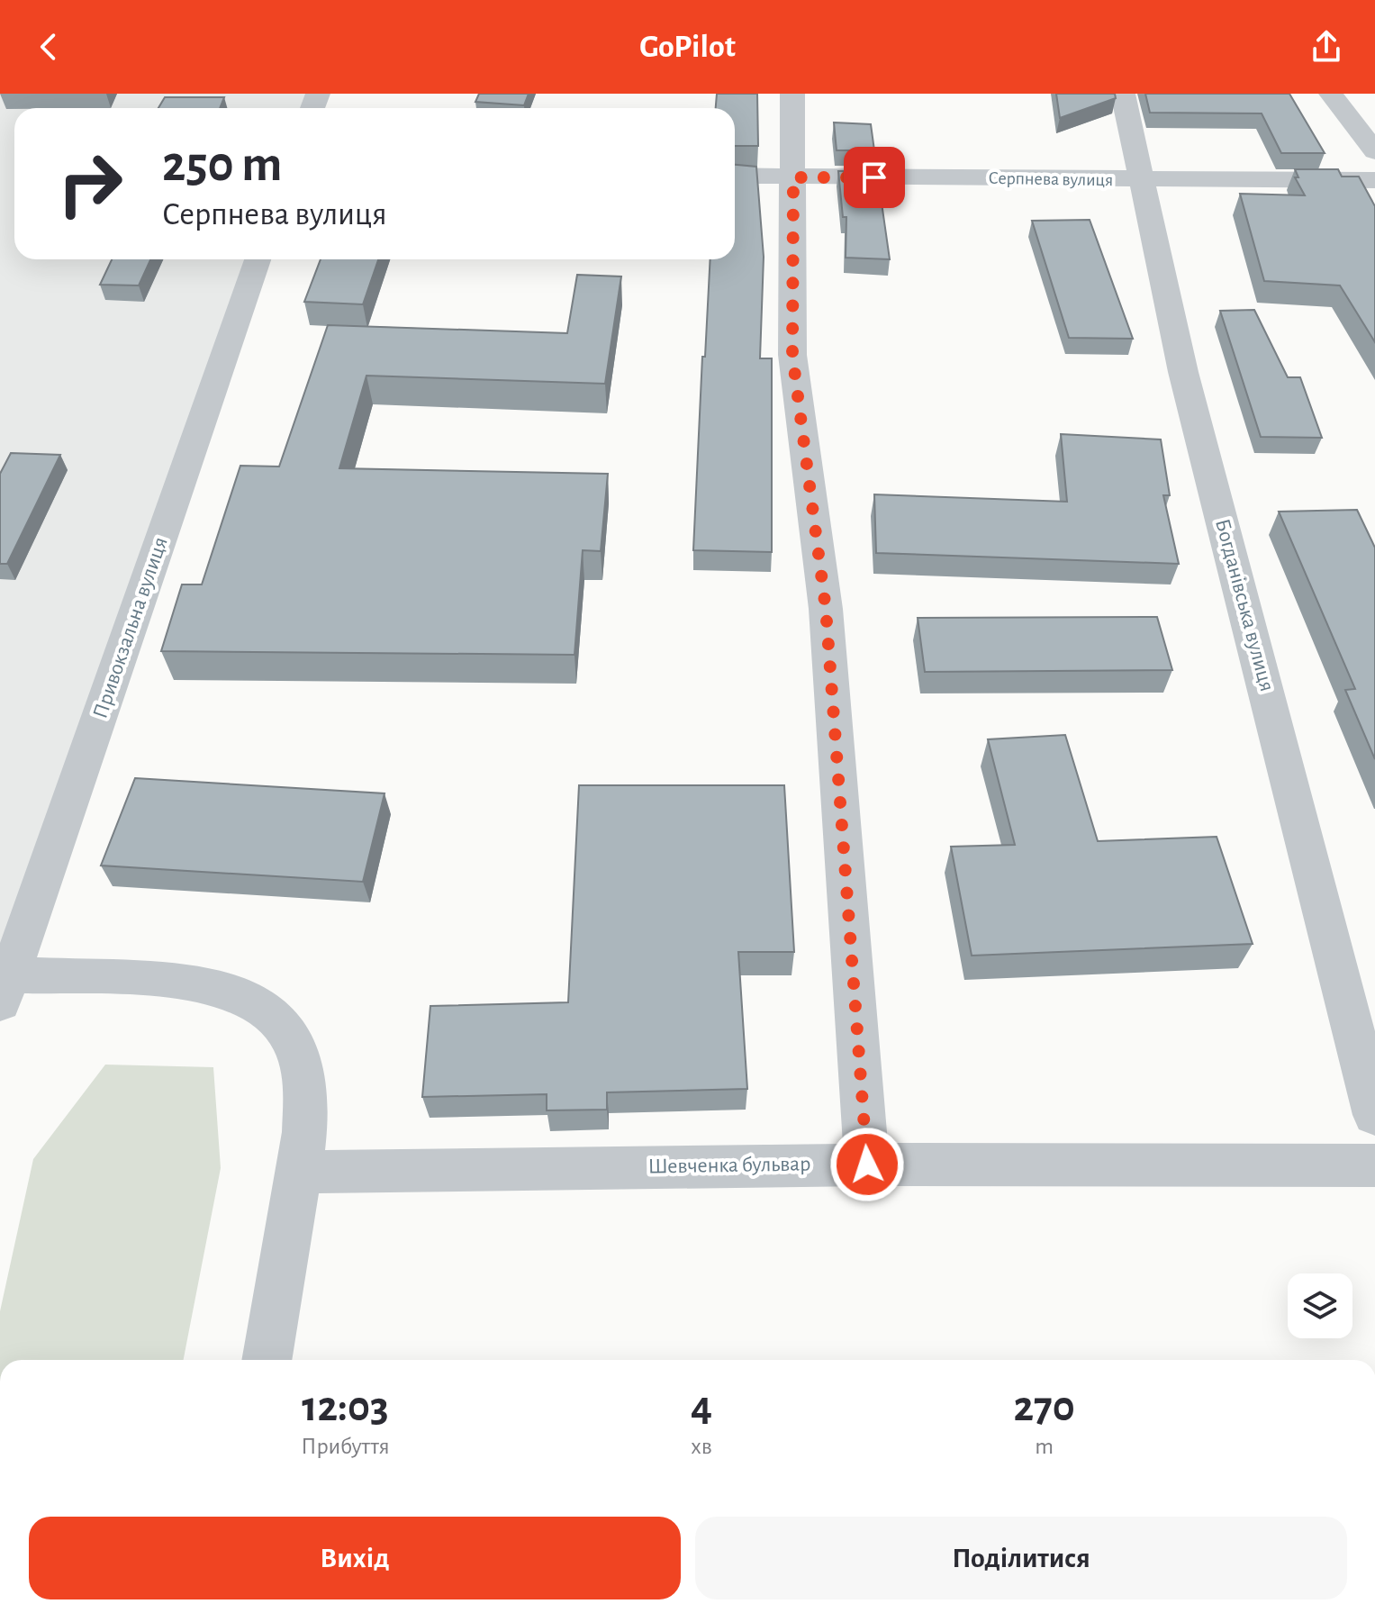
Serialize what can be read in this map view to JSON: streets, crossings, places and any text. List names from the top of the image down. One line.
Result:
{"streets":{"street":["Серпнева вулиця","Богданівська вулиця","Привокзальна вулиця","Шевченка бульвар"]},"crossings":[["Серпнева вулиця","Богданівська вулиця"]],"page":{"header":"GoPilot","turn":["250 m","Серпнева вулиця"],"eta":["12:03","Прибуття","4","хв","270","m"],"buttons":["Вихід","Поділитися"]}}
